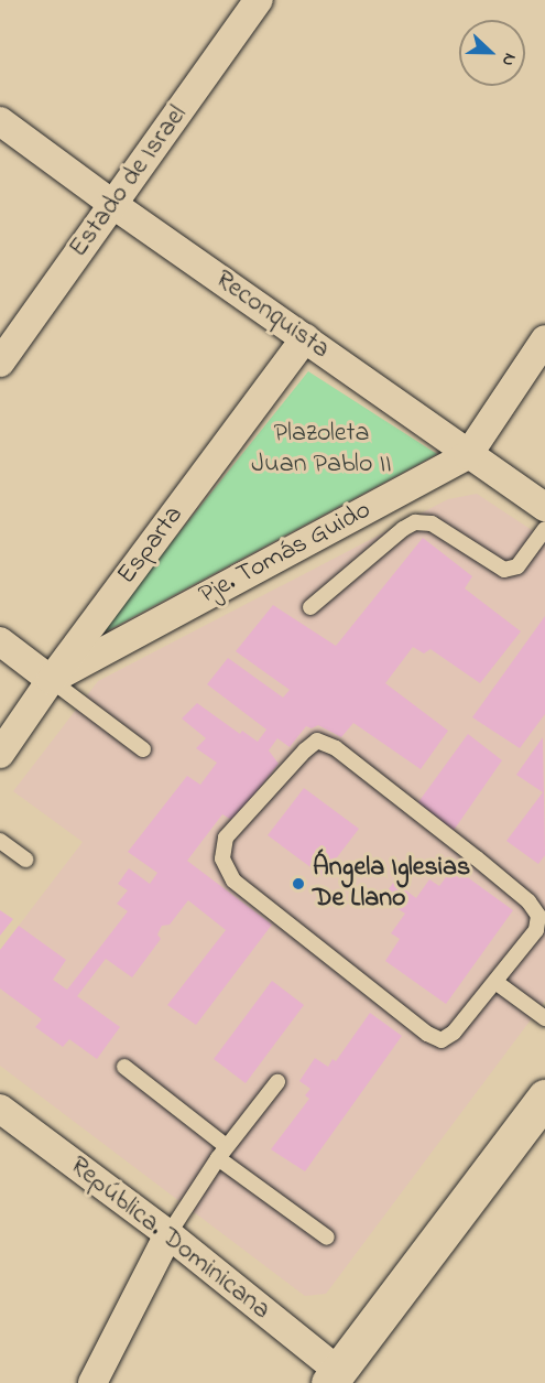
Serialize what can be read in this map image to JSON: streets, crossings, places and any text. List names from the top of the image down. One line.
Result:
{"streets":{"street":["Estado de Israel","Reconquista","Esparta","Pje. Tomás Guido","República. Dominicana"]},"crossings":[["Estado de Israel","Reconquista"],["Reconquista","Esparta"],["Reconquista","Pje. Tomás Guido"],["Esparta","Pje. Tomás Guido"]],"parks":["Plazoleta Juan Pablo II"],"places":["Ángela Iglesias De Llano"],"north":"right"}
